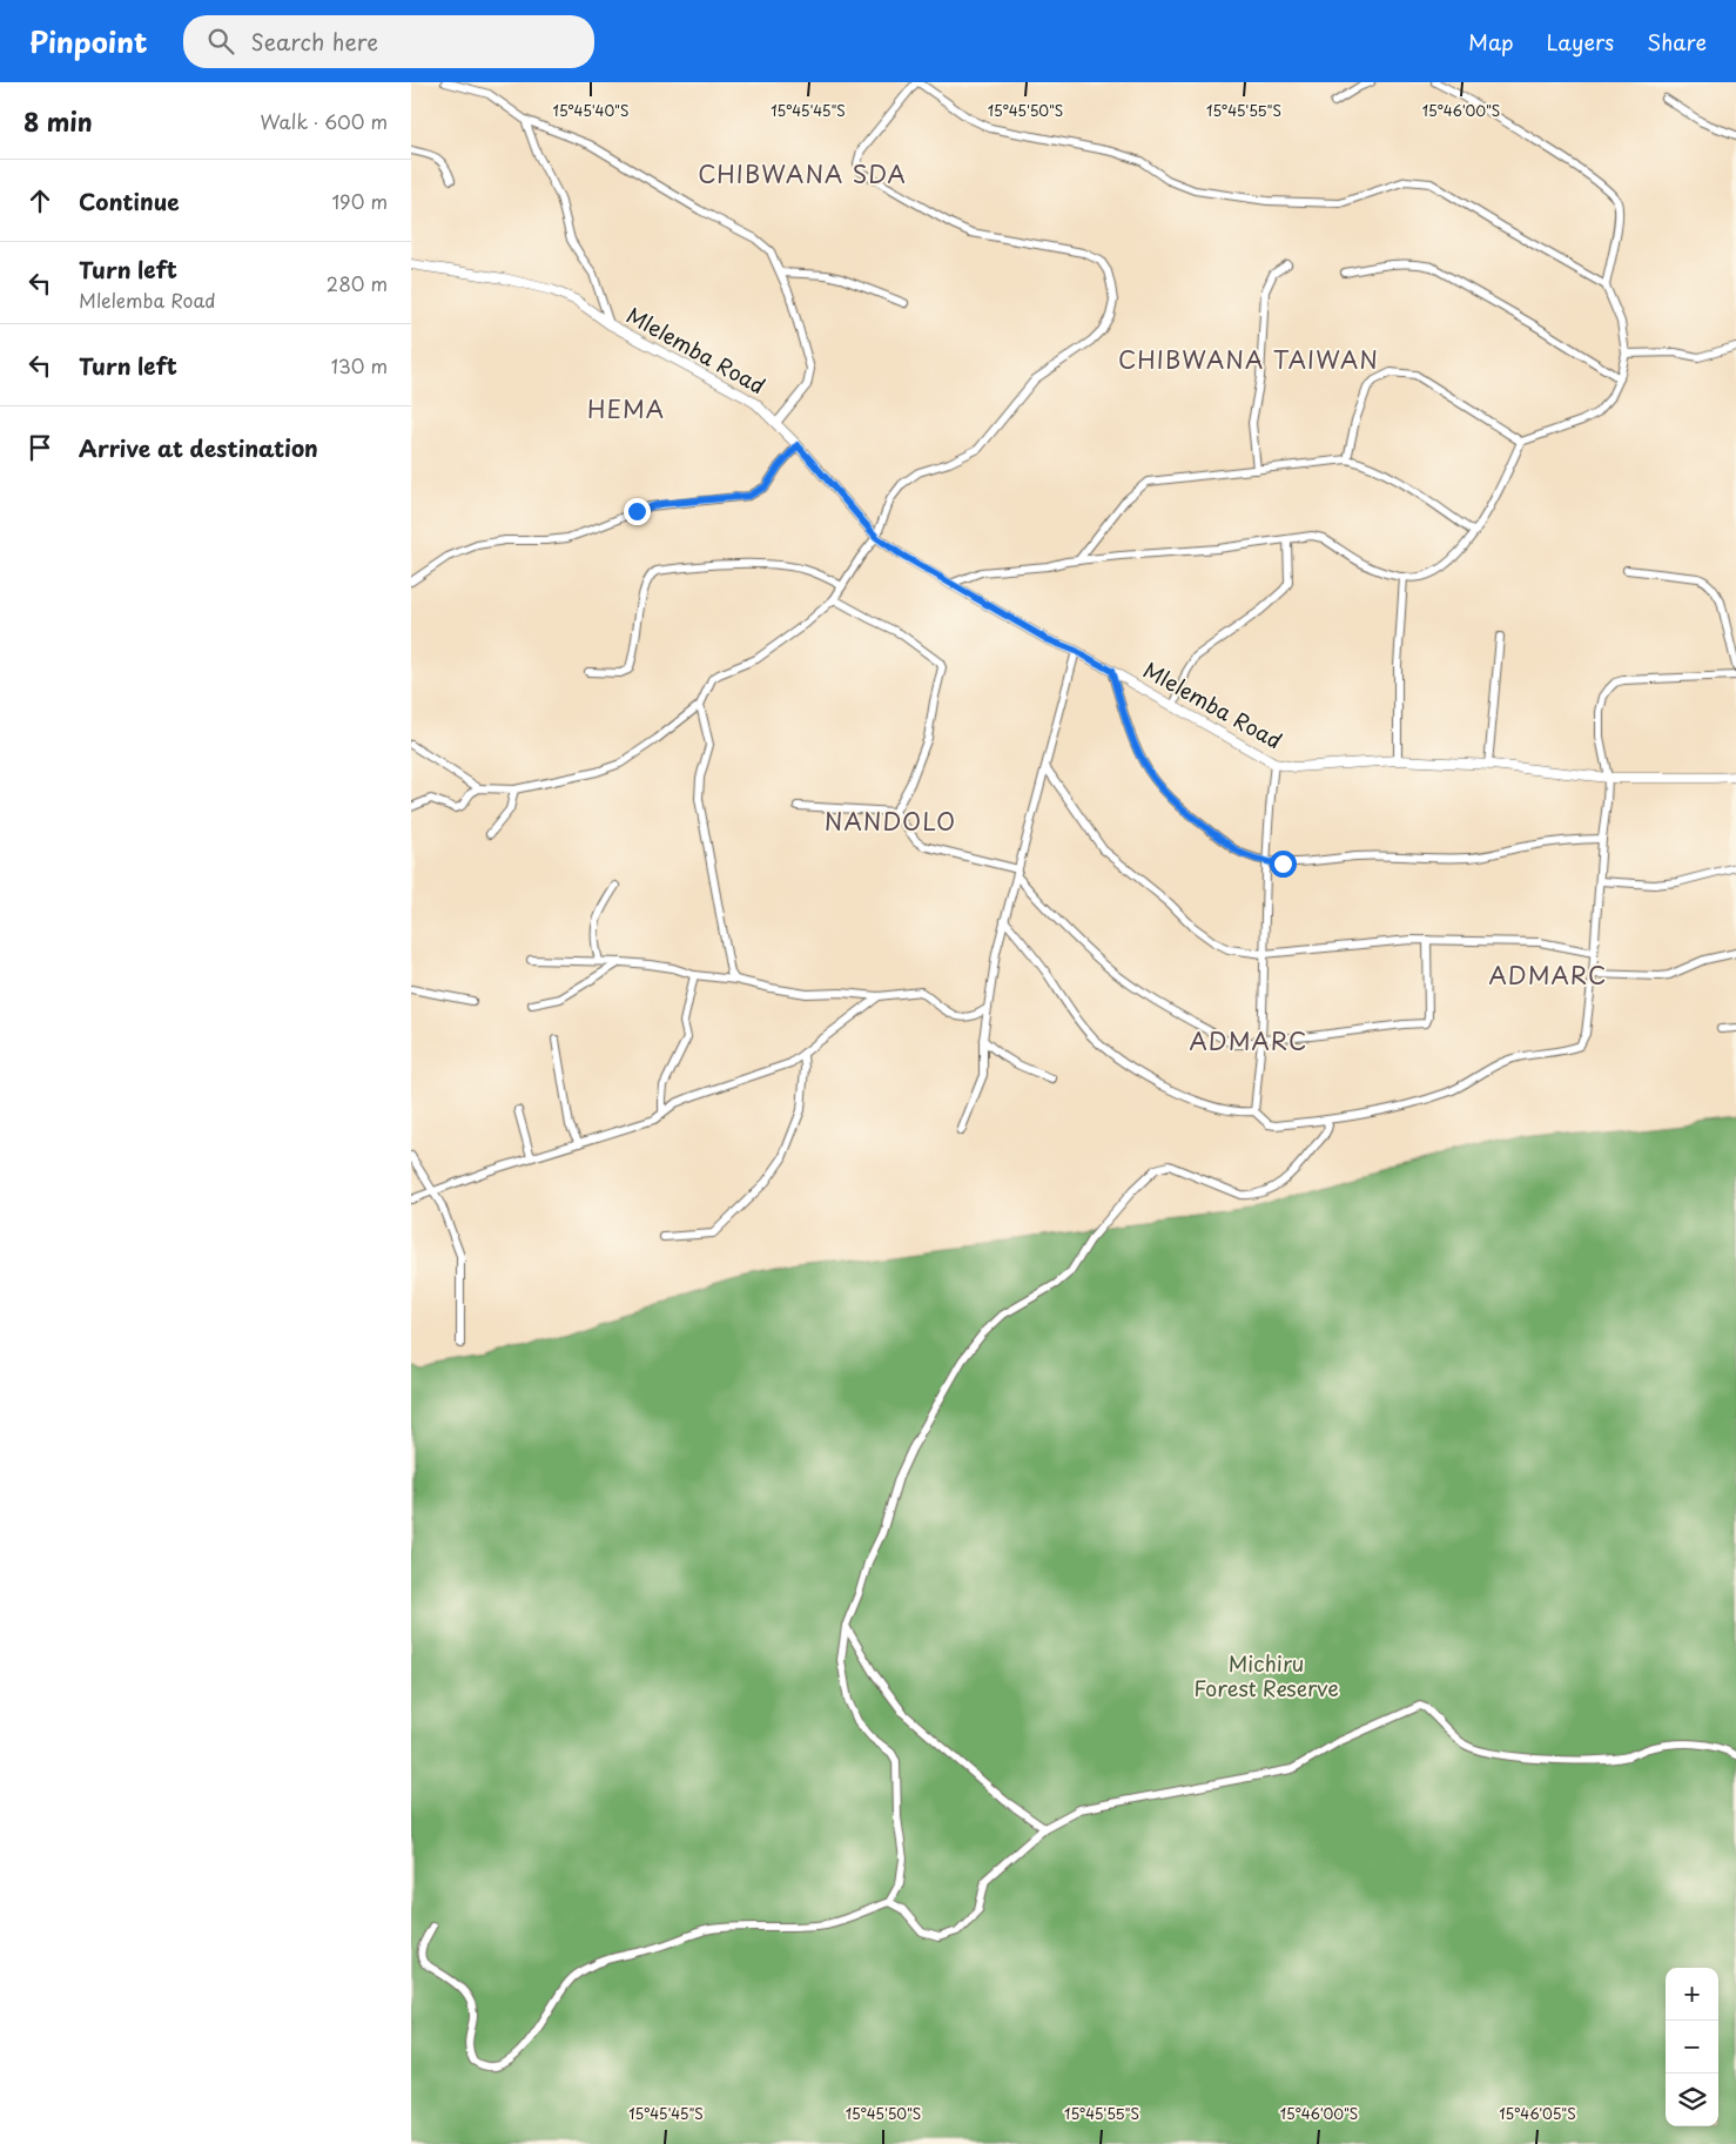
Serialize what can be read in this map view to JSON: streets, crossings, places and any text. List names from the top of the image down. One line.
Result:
{"streets":{"street":["Mlelemba Road"]},"districts":["CHIBWANA SDA","CHIBWANA TAIWAN","HEMA","NANDOLO","ADMARC","ADMARC"],"parks":["Michiru Forest Reserve"],"page":{"header":"Pinpoint","search":"Search here","nav":["Map","Layers","Share"],"heading":["8 min","Walk · 600 m"],"list":[["Continue","190 m"],["Turn left","Mlelemba Road","280 m"],["Turn left","130 m"],"Arrive at destination"],"map_buttons":["+","−"]},"coordinates":["15°45'40\"S","15°45'45\"S","15°45'50\"S","15°45'55\"S","15°46'00\"S","15°46'05\"S"]}
